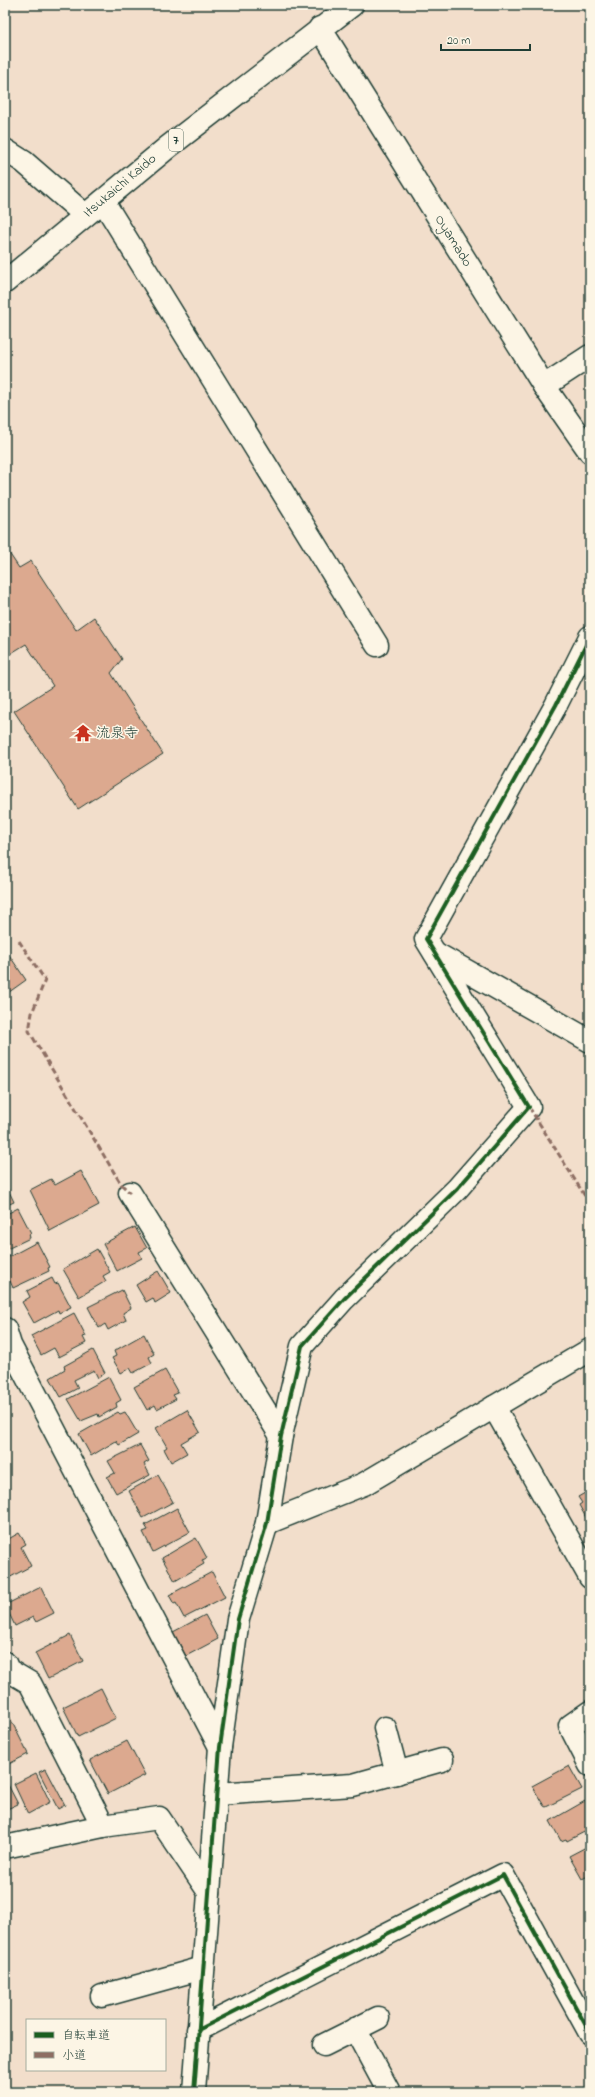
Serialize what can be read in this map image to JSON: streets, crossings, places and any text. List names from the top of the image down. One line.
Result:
{"streets":{"street":["7","Itsukaichi Kaido","Oyamado"]},"crossings":[["Itsukaichi Kaido","Oyamado"]],"places":{"temple":["流泉寺"]},"legend":["自転車道","小道"],"scale_bar":"20 m"}
